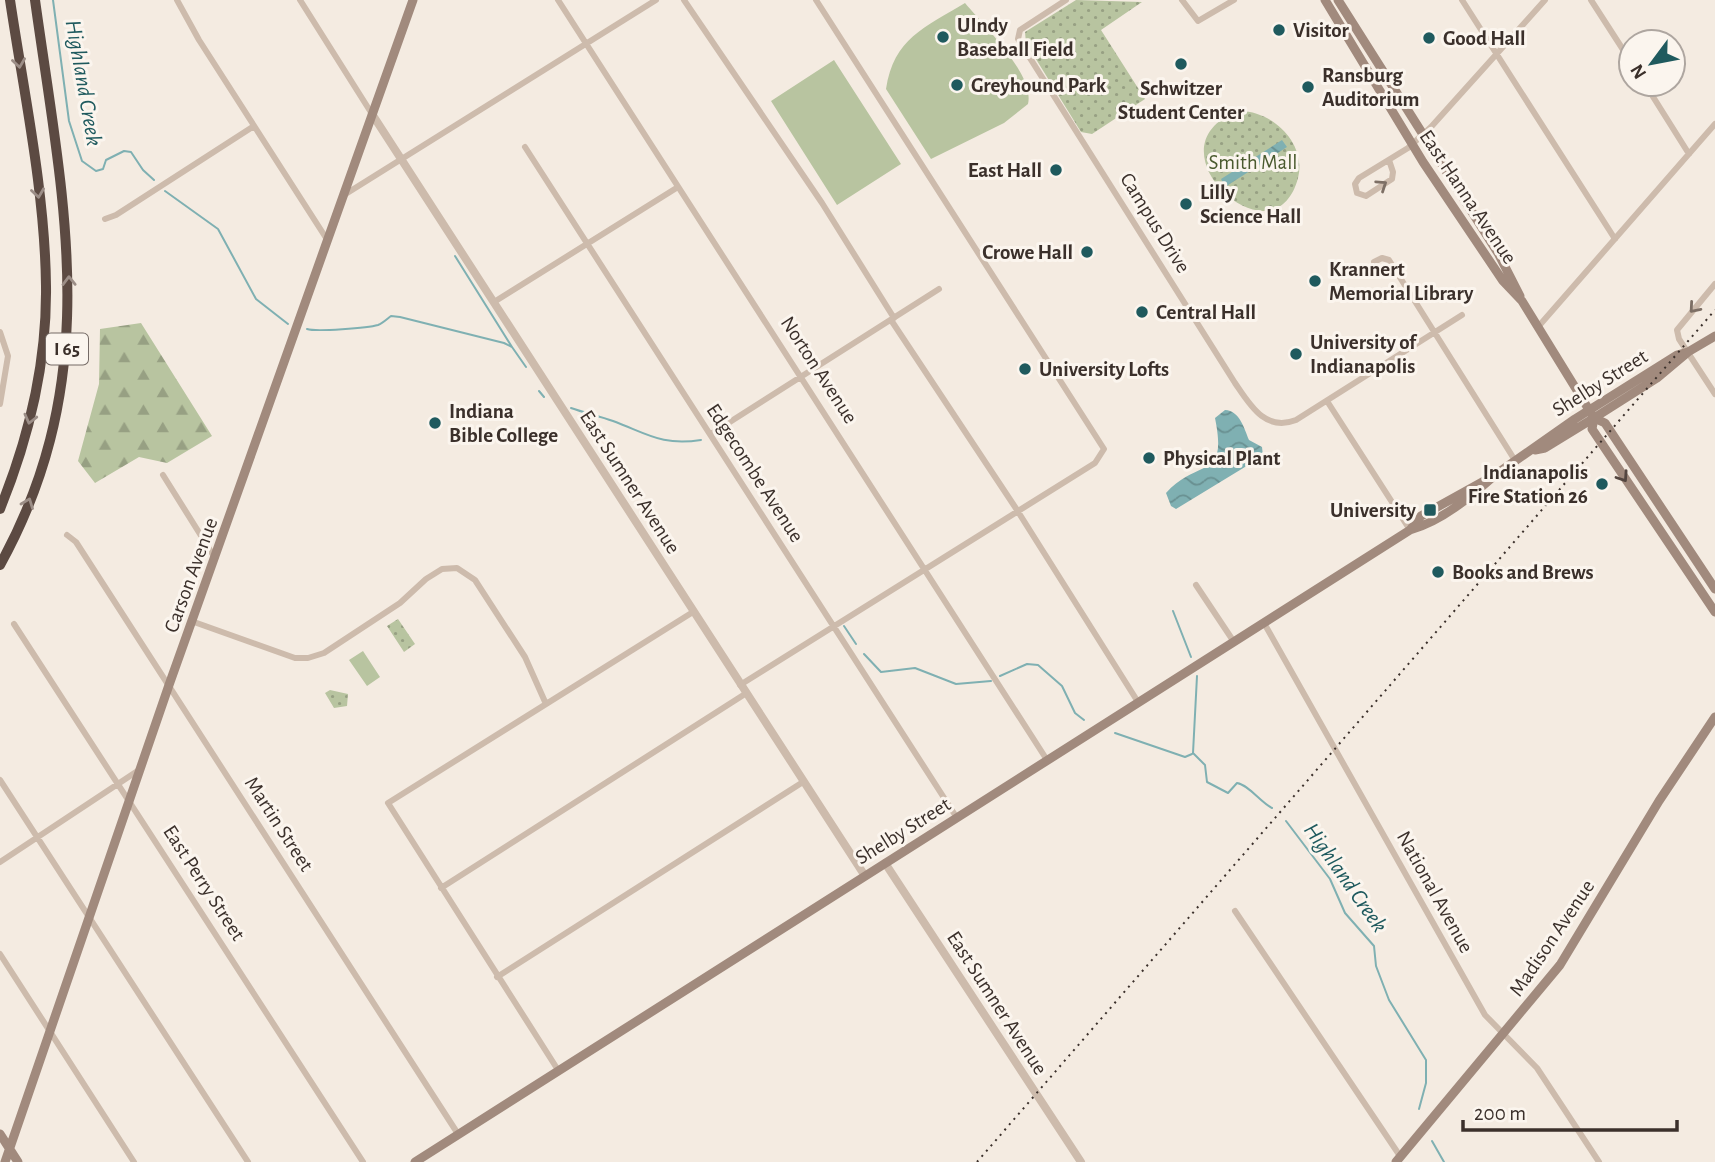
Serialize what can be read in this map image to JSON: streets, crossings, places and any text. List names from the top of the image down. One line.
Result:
{"streets":{"highway":["I 65"],"main road":["East Hanna Avenue","Shelby Street","Carson Avenue","Madison Avenue"],"street":["Campus Drive","Norton Avenue","Edgecombe Avenue","East Sumner Avenue","Martin Street","East Perry Street","National Avenue"]},"crossings":[["East Hanna Avenue","Shelby Street"],["Norton Avenue","Shelby Street"],["Shelby Street","Edgecombe Avenue"],["Shelby Street","East Sumner Avenue"],["Shelby Street","Martin Street"],["Shelby Street","National Avenue"],["East Sumner Avenue","Carson Avenue"],["Carson Avenue","Martin Street"],["Carson Avenue","East Perry Street"],["National Avenue","Madison Avenue"]],"water":["Highland Creek"],"parks":["Smith Mall"],"places":{"other":["Visitor","UIndy Baseball Field","Good Hall","Schwitzer Student Center","Greyhound Park","Ransburg Auditorium","East Hall","Lilly Science Hall","Crowe Hall","Krannert Memorial Library","Central Hall","University of Indianapolis","University Lofts","Indiana Bible College","Physical Plant","Indianapolis Fire Station 26","Books and Brews"],"transit":["University"]},"scale_bar":"200 m","north":"bottom left"}
